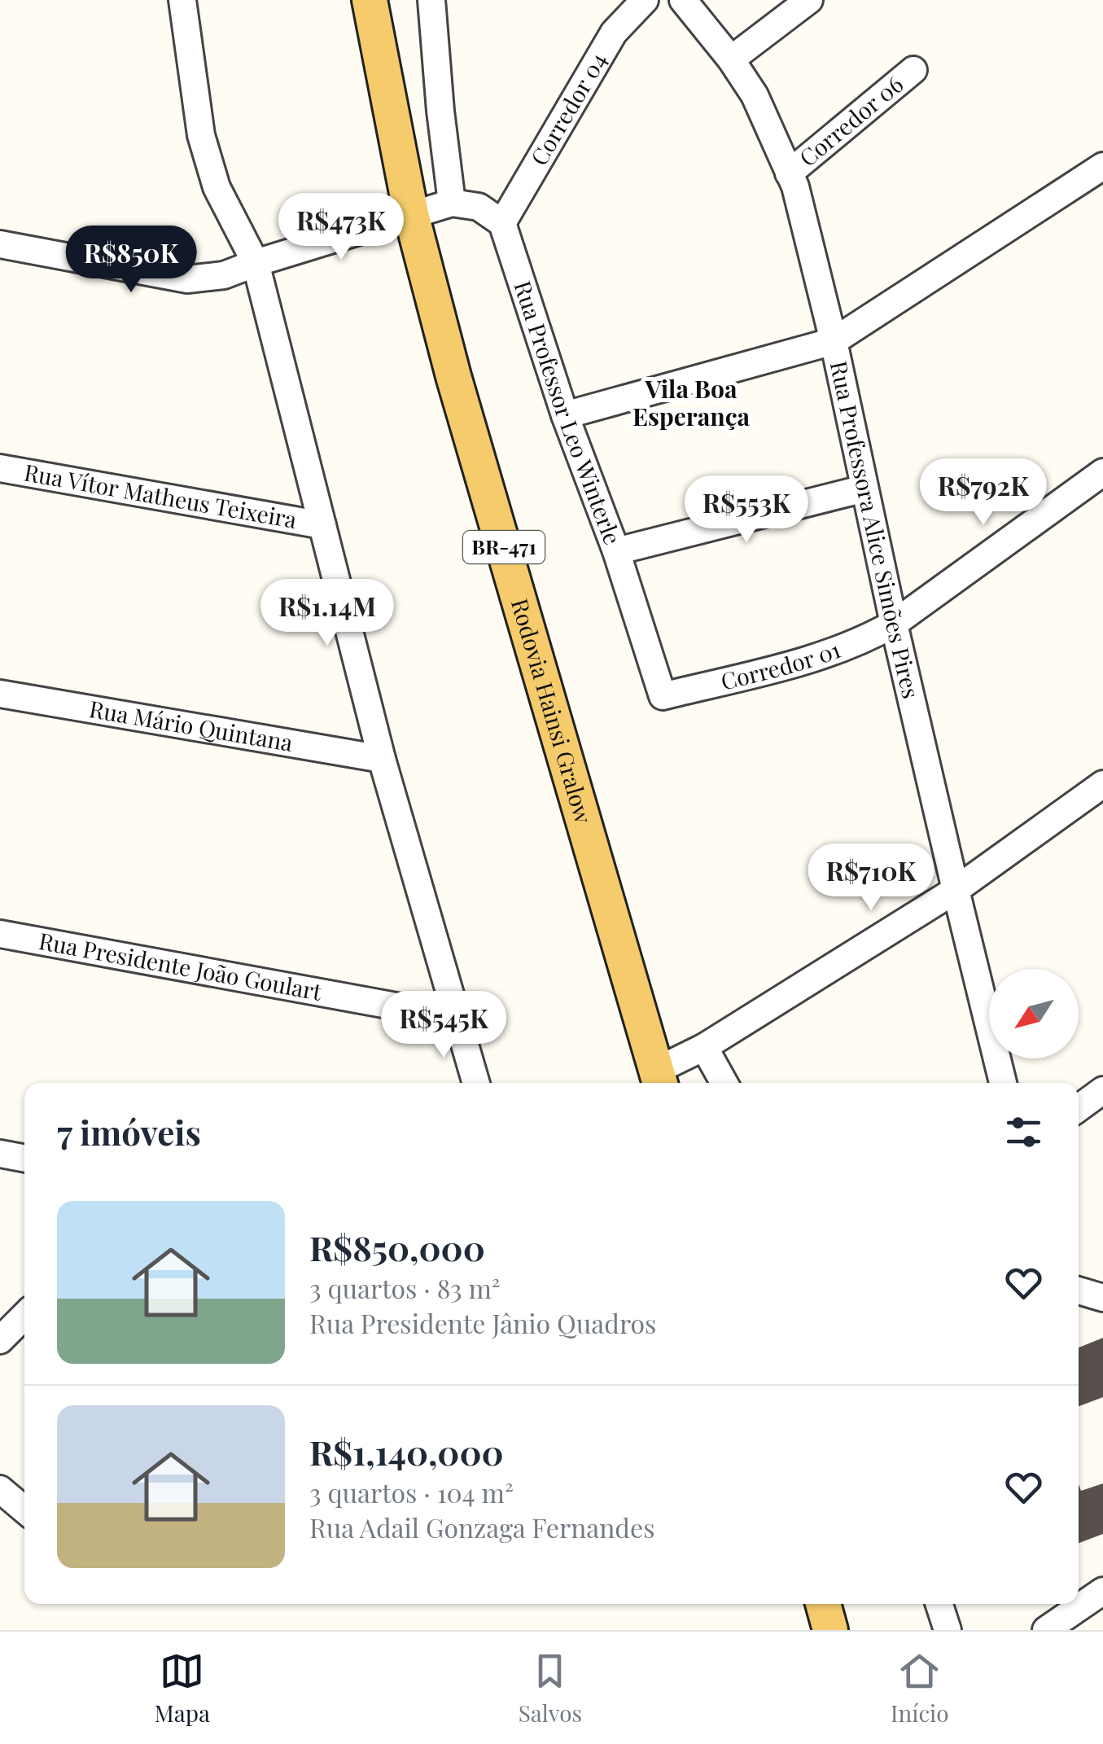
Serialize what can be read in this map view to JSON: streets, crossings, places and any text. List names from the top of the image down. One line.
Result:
{"streets":{"main road":["BR-471","Rodovia Hainsi Gralow"],"street":["Corredor 04","Corredor 06","Rua Professor Leo Winterle","Rua Vítor Matheus Teixeira","Rua Professora Alice Simões Pires","Corredor 01","Rua Mário Quintana","Rua Presidente João Goulart"]},"crossings":[["Corredor 04","Rua Professor Leo Winterle"],["Corredor 06","Rua Professora Alice Simões Pires"],["Rua Professor Leo Winterle","Corredor 01"],["Rua Professora Alice Simões Pires","Corredor 01"]],"districts":["Vila Boa Esperança"],"north":"bottom left","page":{"price":["R$473K","R$850K","R$792K","R$553K","R$1.14M","R$710K","R$545K"],"heading":"7 imóveis","list":[{"name":"R$850,000","note":"3 quartos · 83 m² · Rua Presidente Jânio Quadros"},{"name":"R$1,140,000","note":"3 quartos · 104 m² · Rua Adail Gonzaga Fernandes"}],"tabs":["Mapa","Salvos","Início"]}}
